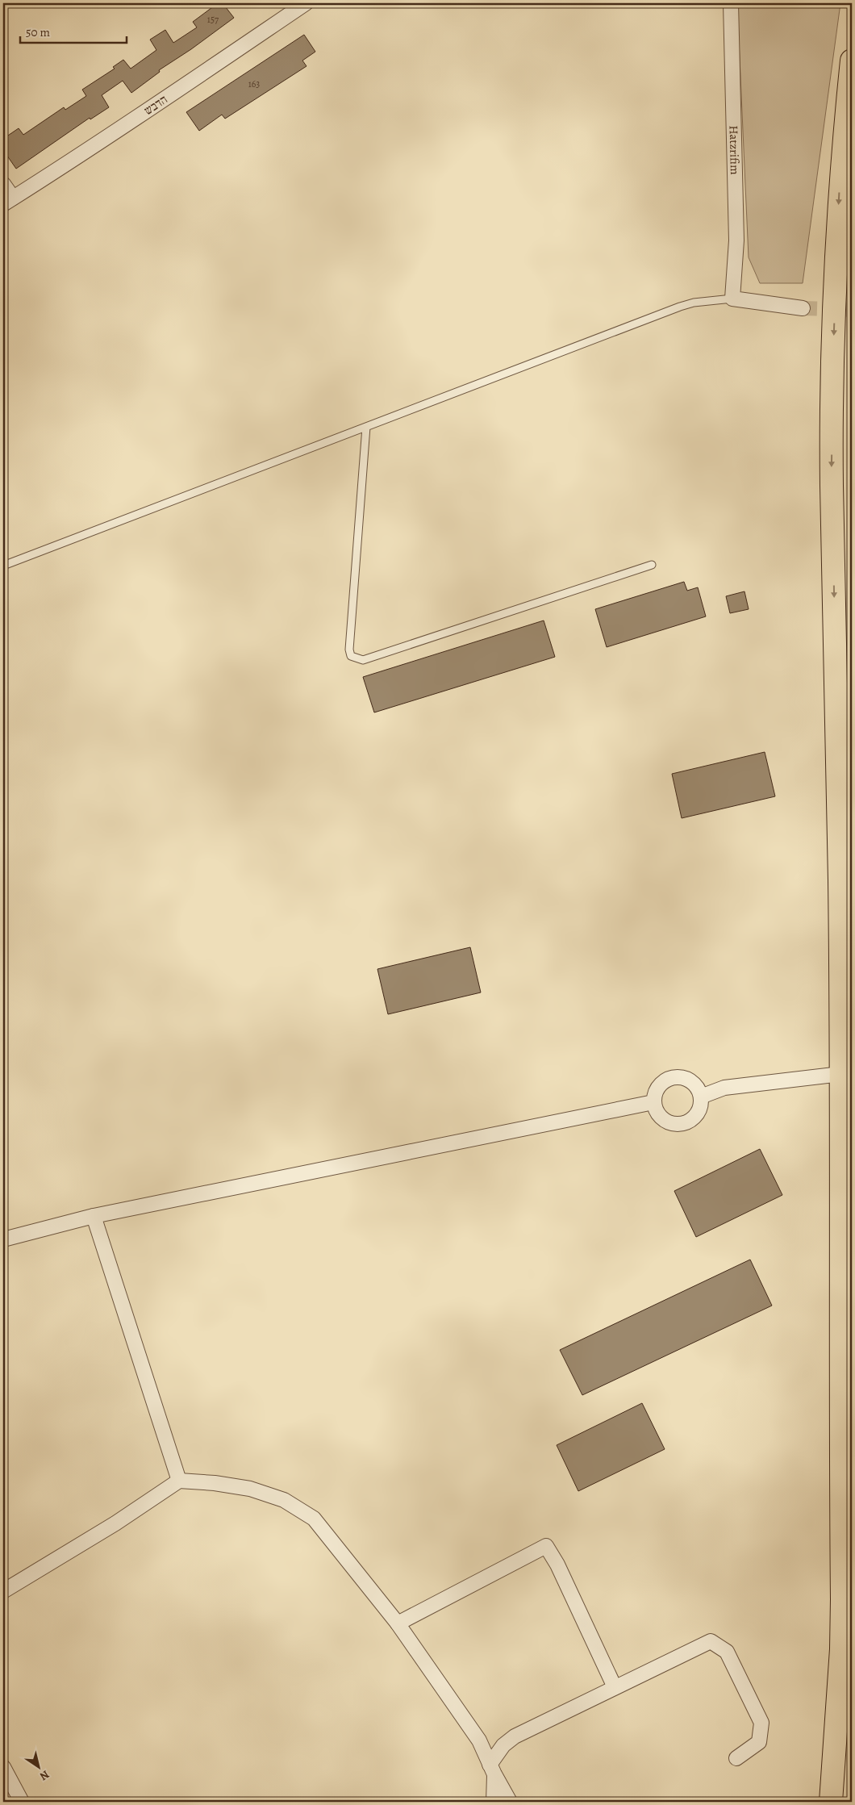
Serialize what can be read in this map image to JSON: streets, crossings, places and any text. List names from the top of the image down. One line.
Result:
{"streets":{"street":["הדבש","Hatzrifim"]},"house_numbers":["157","163"],"scale_bar":"50 m","north":"bottom right"}
